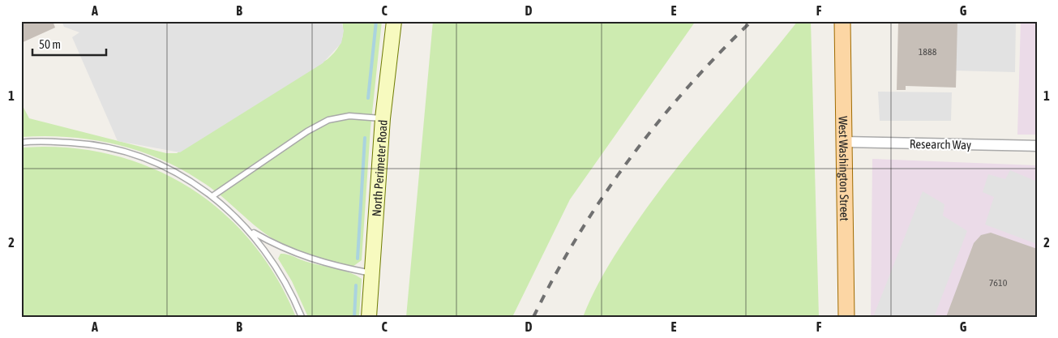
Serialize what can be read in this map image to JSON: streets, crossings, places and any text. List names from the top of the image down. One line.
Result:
{"streets":{"main road":["West Washington Street"],"street":["Research Way","North Perimeter Road"]},"crossings":[["Research Way","West Washington Street"]],"house_numbers":["1888","7610"],"scale_bar":"50 m","grid":{"columns":["A","B","C","D","E","F","G"],"rows":["1","2"]}}
